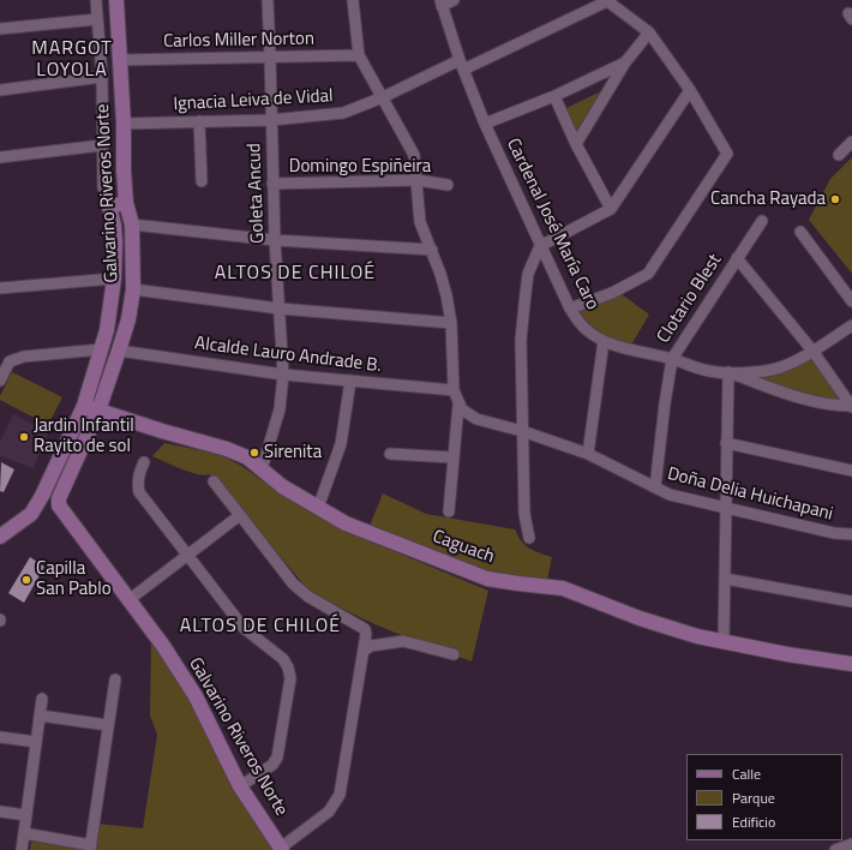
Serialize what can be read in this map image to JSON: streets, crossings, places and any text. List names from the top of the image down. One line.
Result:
{"streets":{"street":["Carlos Miller Norton","Ignacia Leiva de Vidal","Domingo Espiñeira","Galvarino Riveros Norte","Goleta Ancud","Cardenal José María Caro","Clotario Blest","Alcalde Lauro Andrade B.","Doña Delia Huichapani","Caguach"]},"crossings":[["Carlos Miller Norton","Galvarino Riveros Norte"],["Carlos Miller Norton","Goleta Ancud"],["Ignacia Leiva de Vidal","Galvarino Riveros Norte"],["Ignacia Leiva de Vidal","Goleta Ancud"],["Ignacia Leiva de Vidal","Cardenal José María Caro"],["Domingo Espiñeira","Goleta Ancud"],["Galvarino Riveros Norte","Alcalde Lauro Andrade B."],["Galvarino Riveros Norte","Caguach"],["Goleta Ancud","Alcalde Lauro Andrade B."],["Goleta Ancud","Caguach"],["Cardenal José María Caro","Clotario Blest"],["Clotario Blest","Doña Delia Huichapani"]],"districts":["MARGOT LOYOLA","ALTOS DE CHILOÉ","ALTOS DE CHILOÉ"],"places":["Cancha Rayada","Jardin Infantil Rayito de sol","Sirenita","Capilla San Pablo"],"legend":["Calle","Parque","Edificio"]}
